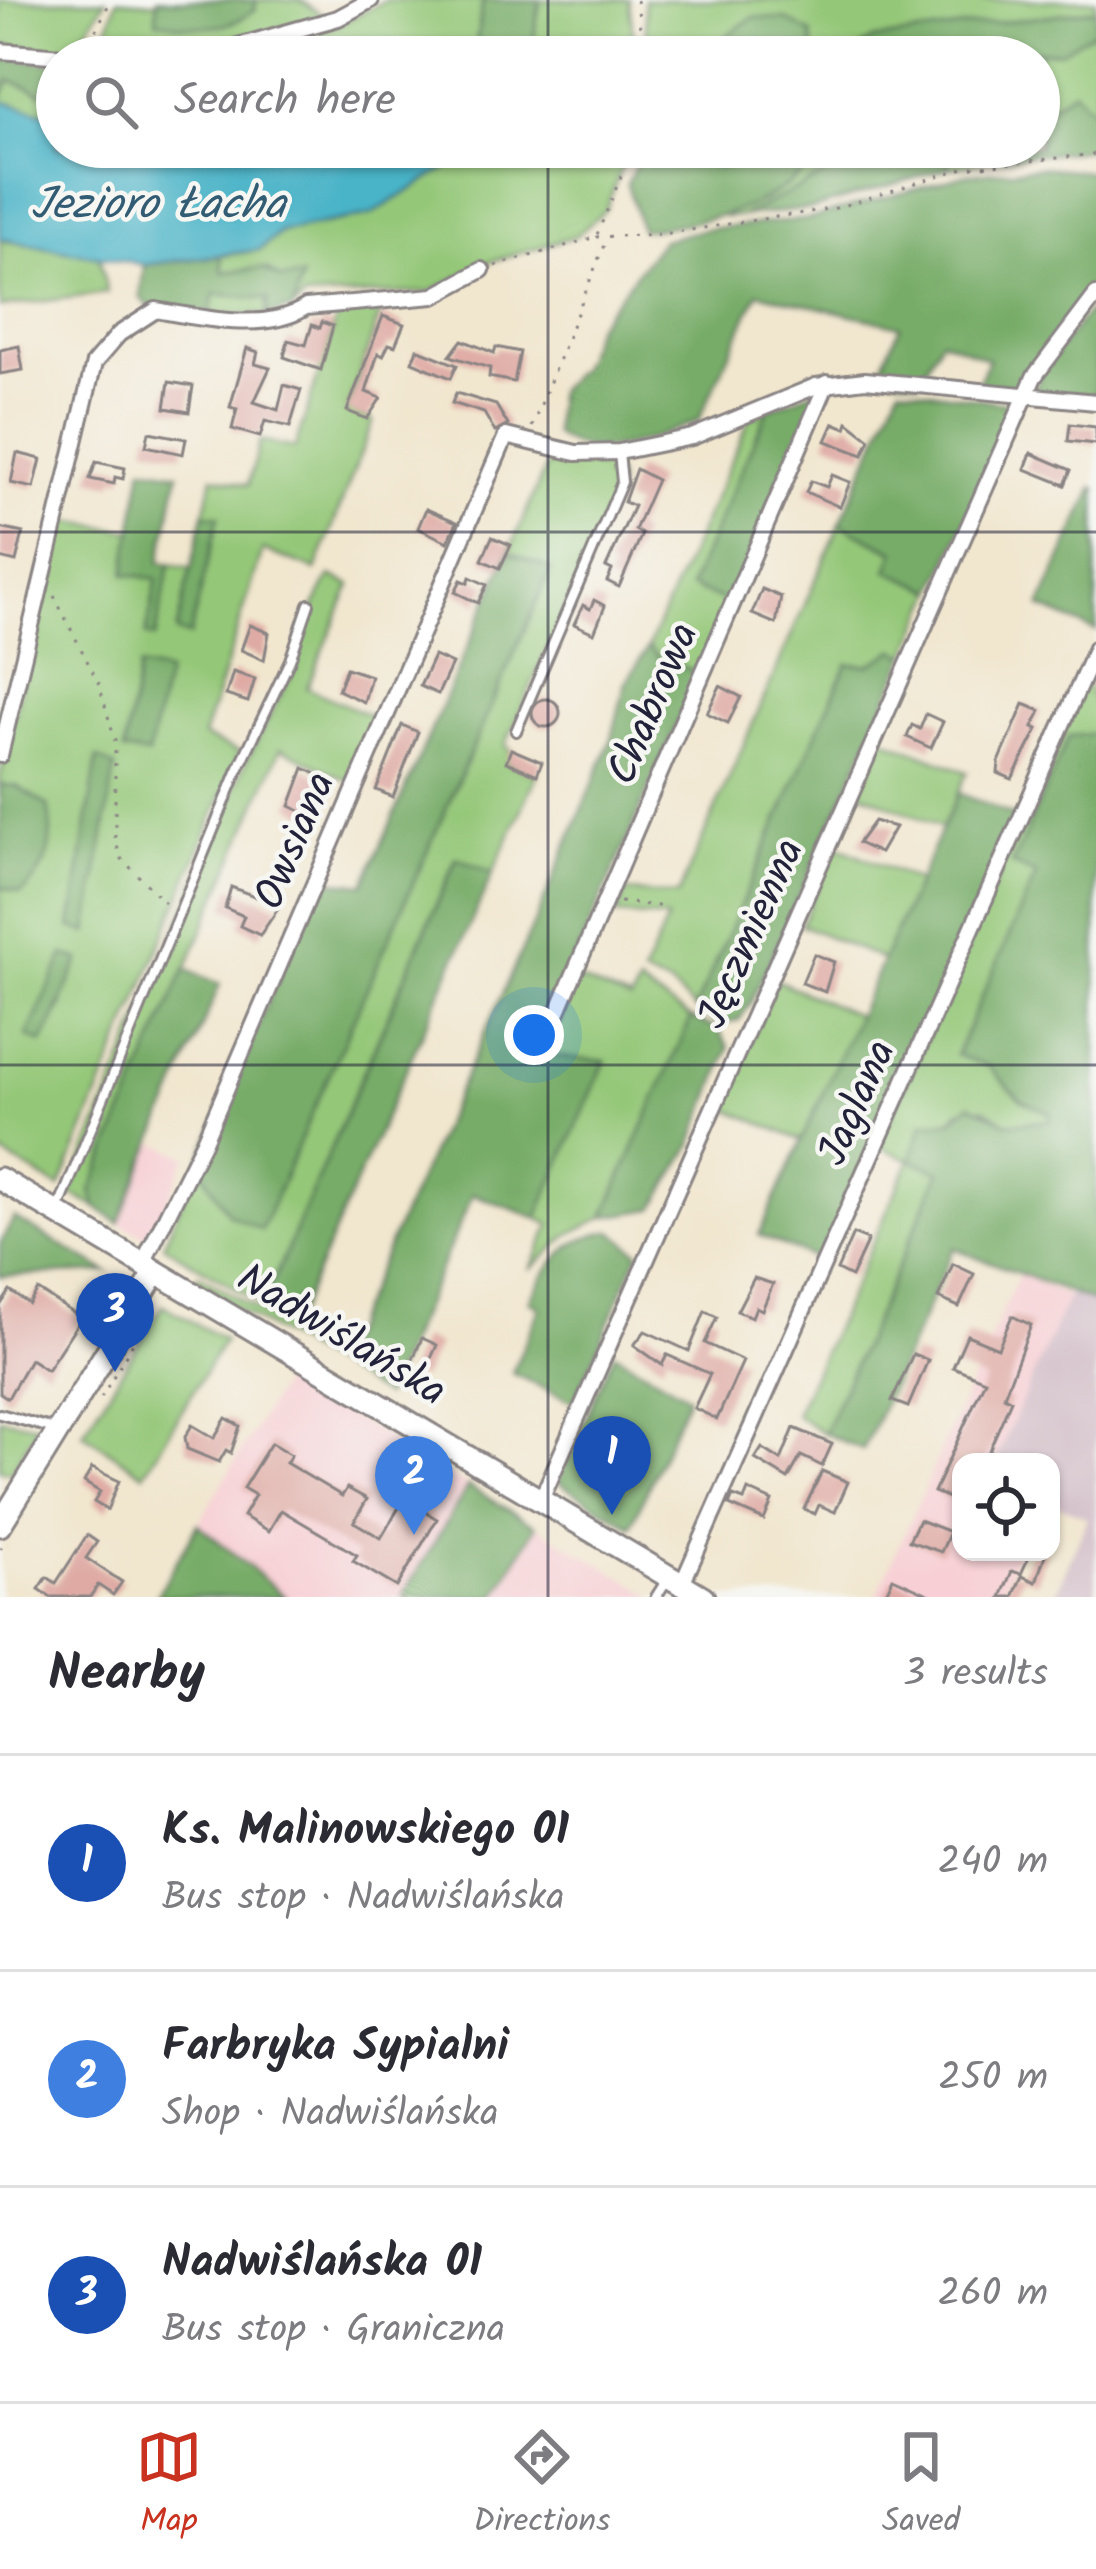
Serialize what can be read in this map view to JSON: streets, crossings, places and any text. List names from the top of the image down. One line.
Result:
{"streets":{"main road":["Nadwiślańska"],"street":["Chabrowa","Owsiana","Jęczmienna","Jaglana"]},"crossings":[["Owsiana","Nadwiślańska"],["Jęczmienna","Nadwiślańska"],["Jaglana","Nadwiślańska"]],"water":["Jezioro Łacha"],"page":{"search":"Search here","pins":["3","1","2"],"heading":["Nearby","3 results"],"list":[{"mark":"1","name":"Ks. Malinowskiego 01","note":"Bus stop · Nadwiślańska","value":"240 m"},{"mark":"2","name":"Farbryka Sypialni","note":"Shop · Nadwiślańska","value":"250 m"},{"mark":"3","name":"Nadwiślańska 01","note":"Bus stop · Graniczna","value":"260 m"}],"nav":["Map","Directions","Saved"]}}
